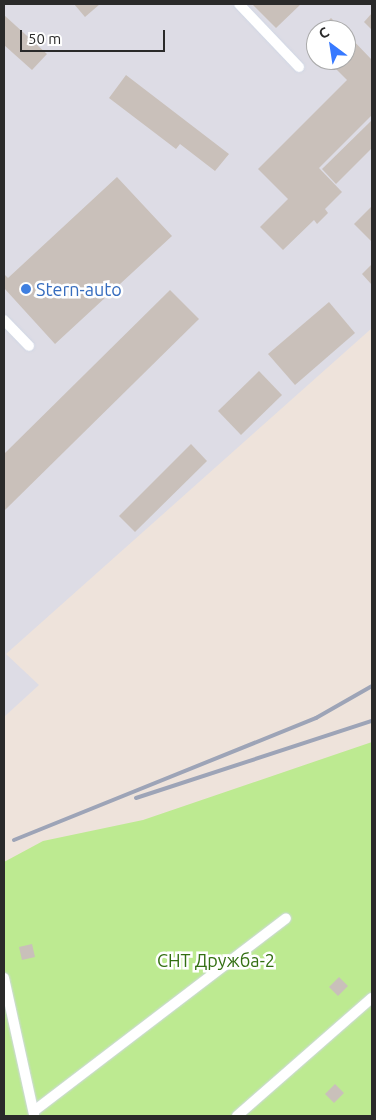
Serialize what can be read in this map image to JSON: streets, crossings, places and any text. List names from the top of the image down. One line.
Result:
{"parks":["СНТ Дружба-2"],"places":["Stern-auto"],"scale_bar":"50 m","north":"top left"}
